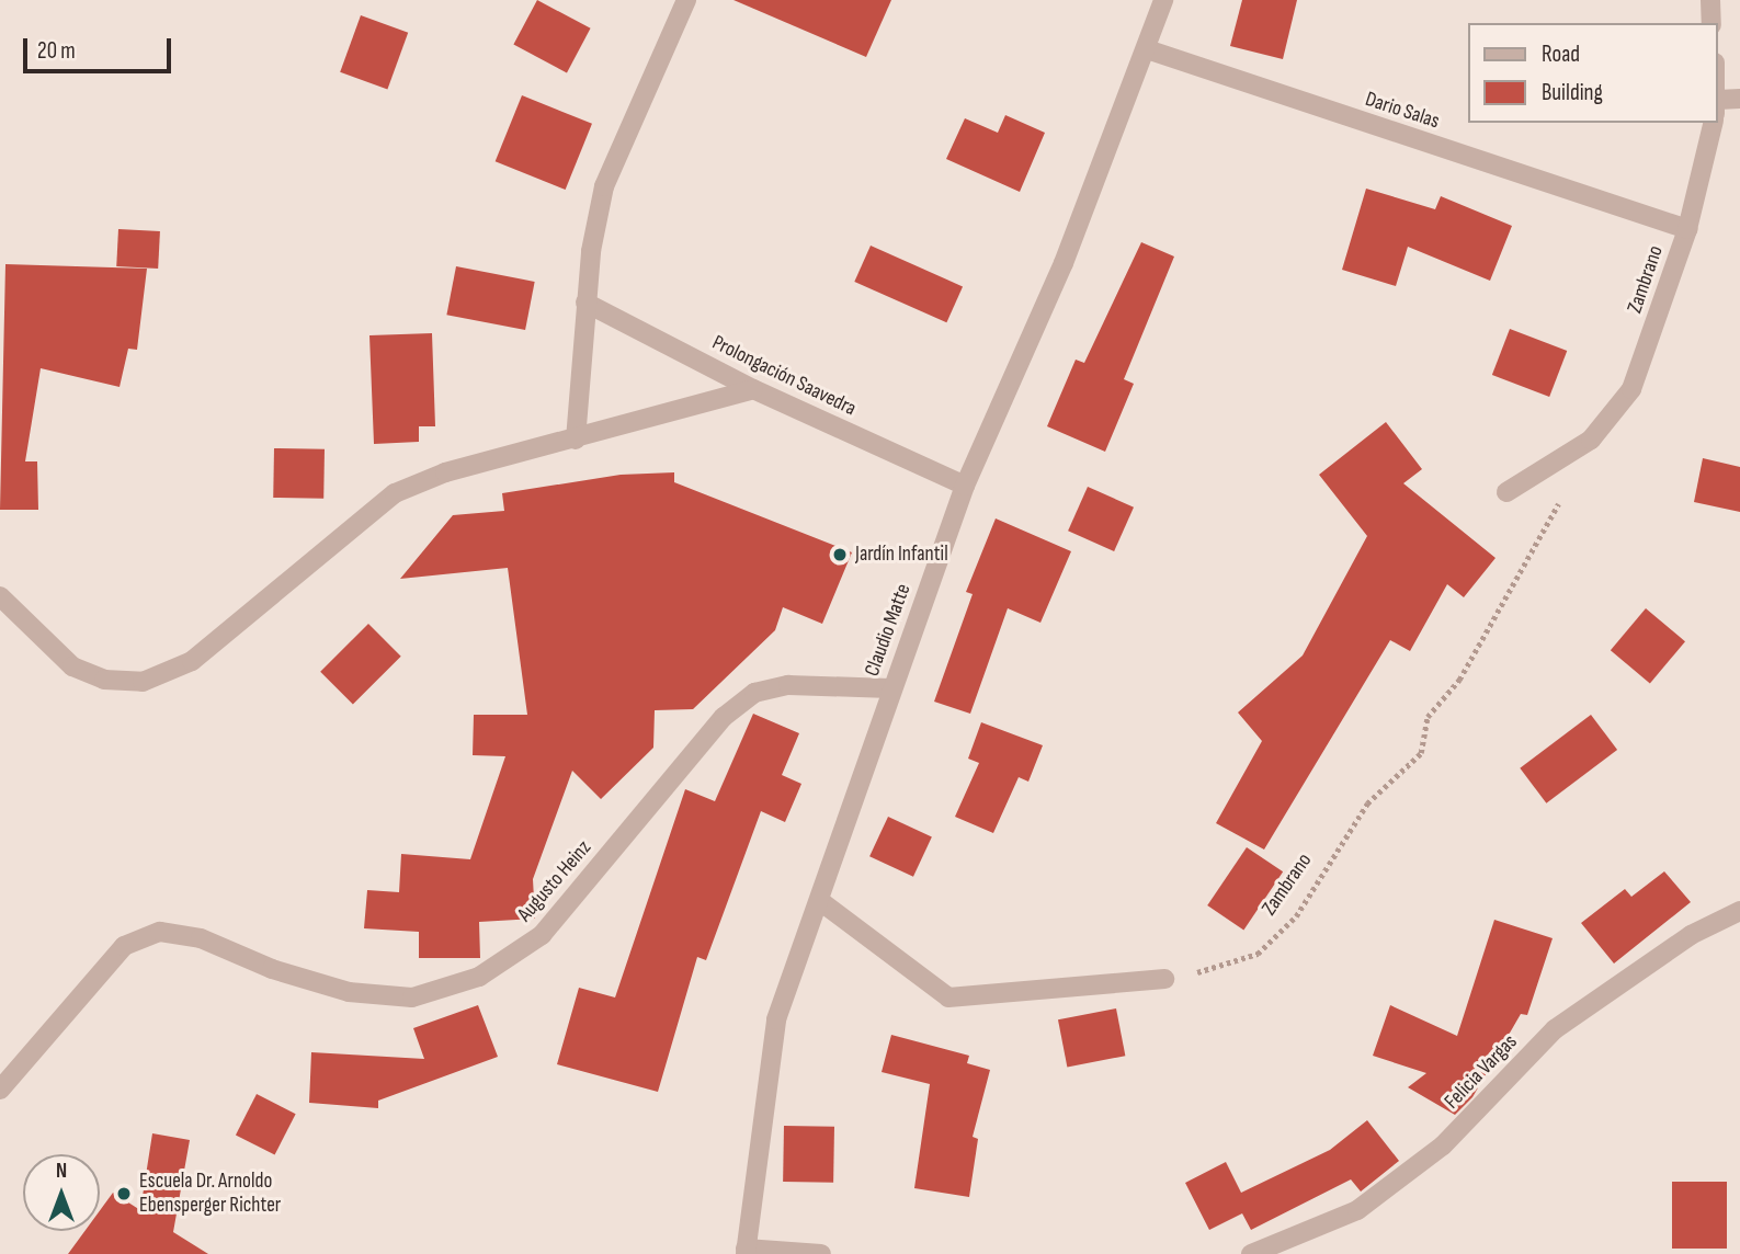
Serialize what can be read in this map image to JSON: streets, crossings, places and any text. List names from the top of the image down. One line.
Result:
{"streets":{"street":["Dario Salas","Zambrano","Prolongación Saavedra","Claudio Matte","Augusto Heinz","Felicia Vargas"]},"crossings":[["Dario Salas","Zambrano"],["Dario Salas","Claudio Matte"],["Prolongación Saavedra","Claudio Matte"],["Claudio Matte","Augusto Heinz"]],"places":["Jardín Infantil","Escuela Dr. Arnoldo Ebensperger Richter"],"legend":["Road","Building"],"scale_bar":"20 m","north":"top"}
